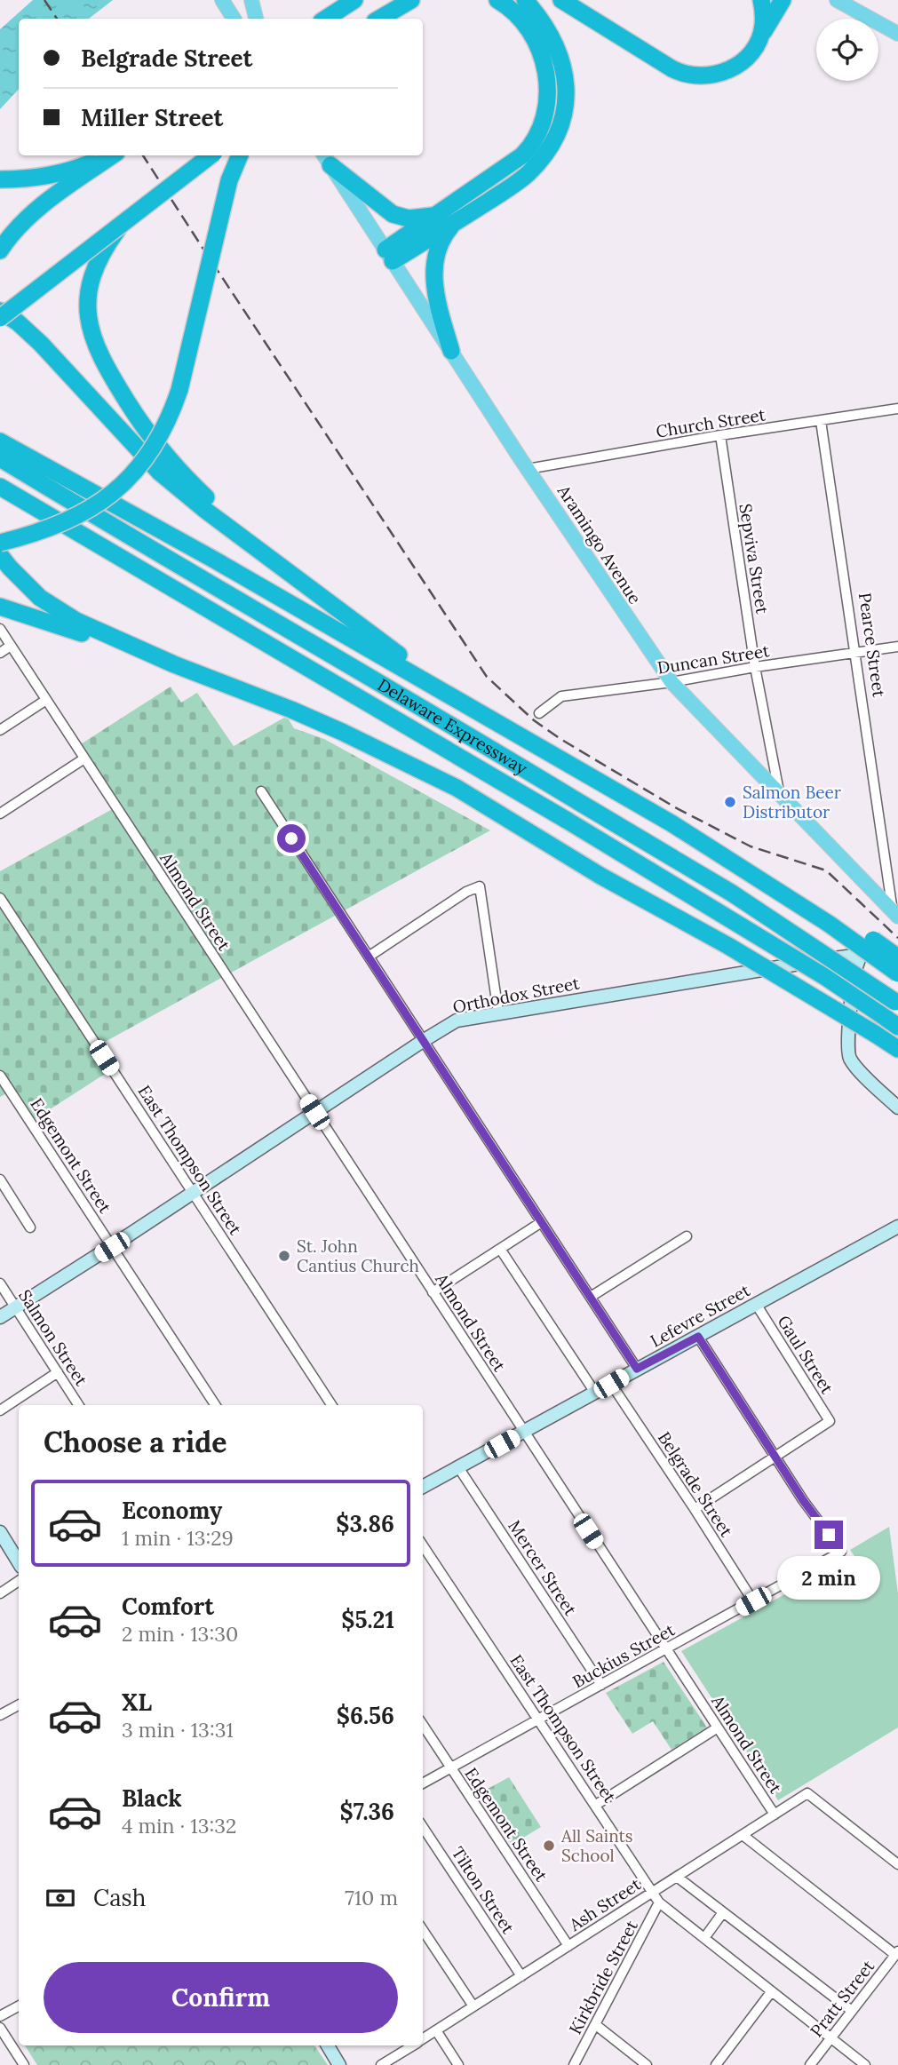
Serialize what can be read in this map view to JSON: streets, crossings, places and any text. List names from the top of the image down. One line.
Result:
{"streets":{"highway":["Delaware Expressway"],"main road":["Aramingo Avenue"],"street":["Church Street","Sepviva Street","Pearce Street","Duncan Street","Almond Street","Orthodox Street","Edgemont Street","East Thompson Street","Lefevre Street","Salmon Street","Gaul Street","Belgrade Street","Mercer Street","Buckius Street","Tilton Street","Ash Street","Kirkbride Street","Pratt Street"]},"crossings":[["Church Street","Aramingo Avenue"],["Church Street","Sepviva Street"],["Church Street","Pearce Street"],["Aramingo Avenue","Sepviva Street"],["Aramingo Avenue","Pearce Street"],["Aramingo Avenue","Duncan Street"],["Sepviva Street","Duncan Street"],["Pearce Street","Duncan Street"],["Almond Street","Orthodox Street"],["Almond Street","Lefevre Street"],["Almond Street","Buckius Street"],["Almond Street","Ash Street"],["Orthodox Street","Edgemont Street"],["Orthodox Street","East Thompson Street"],["Orthodox Street","Salmon Street"],["Edgemont Street","Buckius Street"],["Edgemont Street","Ash Street"],["East Thompson Street","Buckius Street"],["East Thompson Street","Ash Street"],["East Thompson Street","Kirkbride Street"],["East Thompson Street","Pratt Street"],["Lefevre Street","Gaul Street"],["Lefevre Street","Belgrade Street"],["Lefevre Street","Mercer Street"],["Gaul Street","Buckius Street"],["Belgrade Street","Buckius Street"],["Mercer Street","Buckius Street"],["Tilton Street","Ash Street"]],"places":["Salmon Beer Distributor","St. John Cantius Church","All Saints School"],"page":{"banner":["Belgrade Street","Miller Street"],"heading":"Choose a ride","list":[{"name":"Economy","note":"1 min · 13:29","value":"$3.86"},{"name":"Comfort","note":"2 min · 13:30","value":"$5.21"},{"name":"XL","note":"3 min · 13:31","value":"$6.56"},{"name":"Black","note":"4 min · 13:32","value":"$7.36"}],"bubble":"2 min","pay":["Cash","710 m"],"buttons":"Confirm"}}
